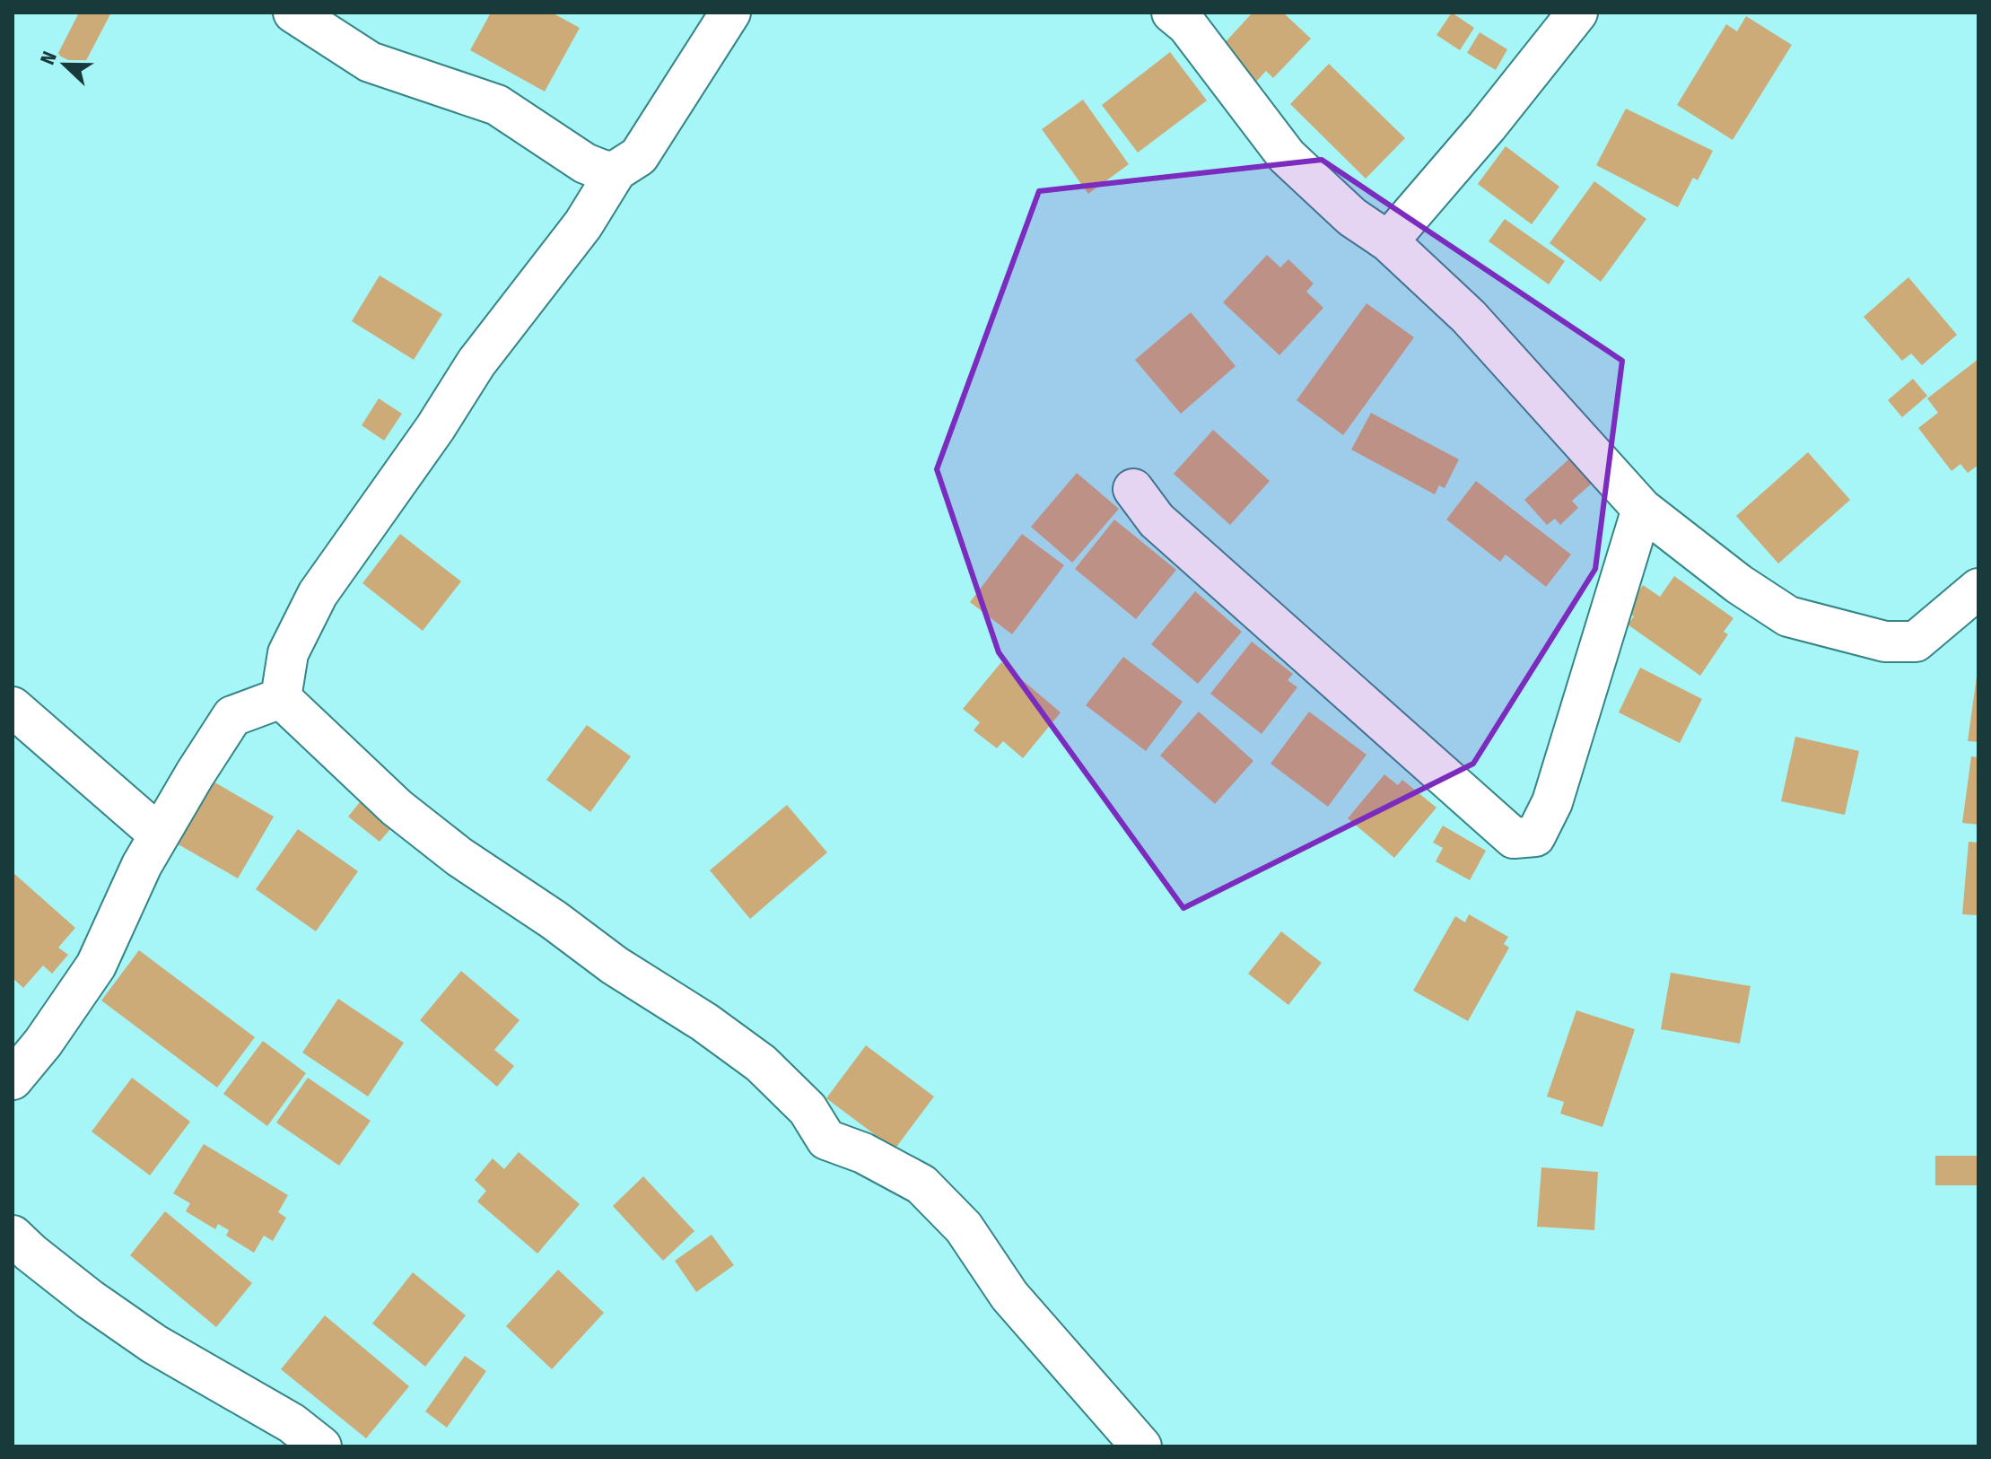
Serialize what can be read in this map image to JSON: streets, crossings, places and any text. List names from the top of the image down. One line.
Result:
{"north":"left"}
